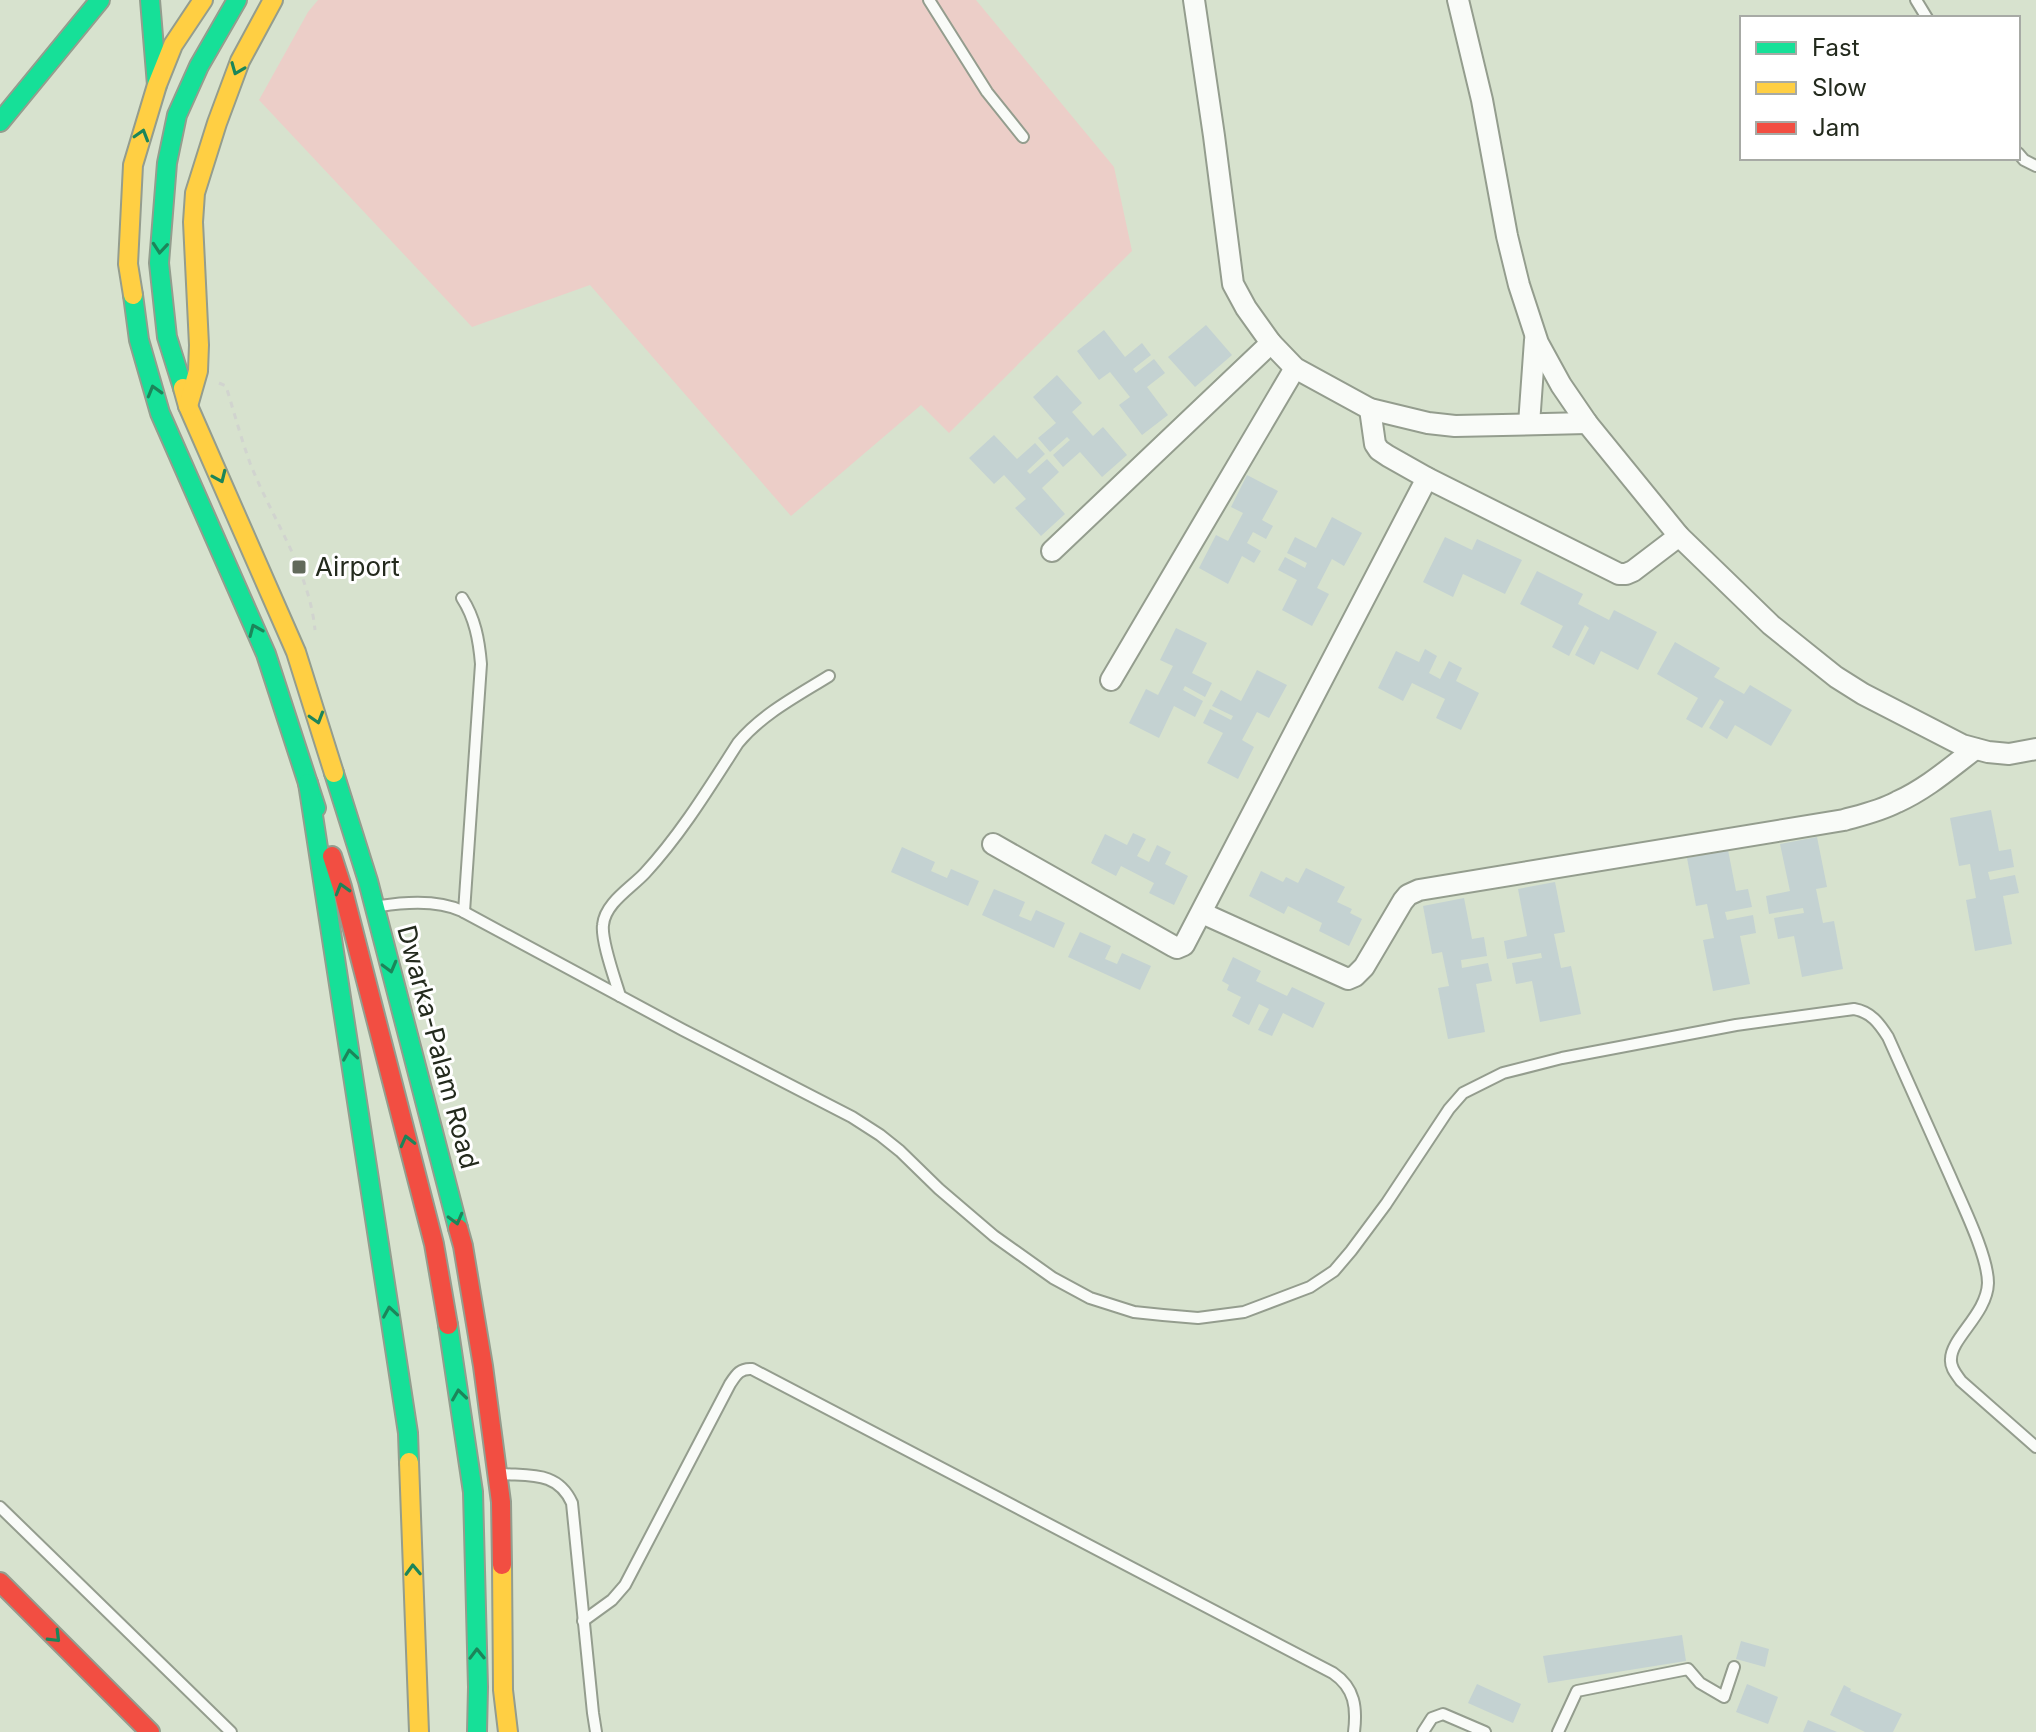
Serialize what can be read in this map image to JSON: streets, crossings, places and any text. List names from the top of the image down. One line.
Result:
{"streets":{"main road":["Dwarka-Palam Road"]},"places":{"transit":["Airport"]},"legend":["Fast","Slow","Jam"]}
